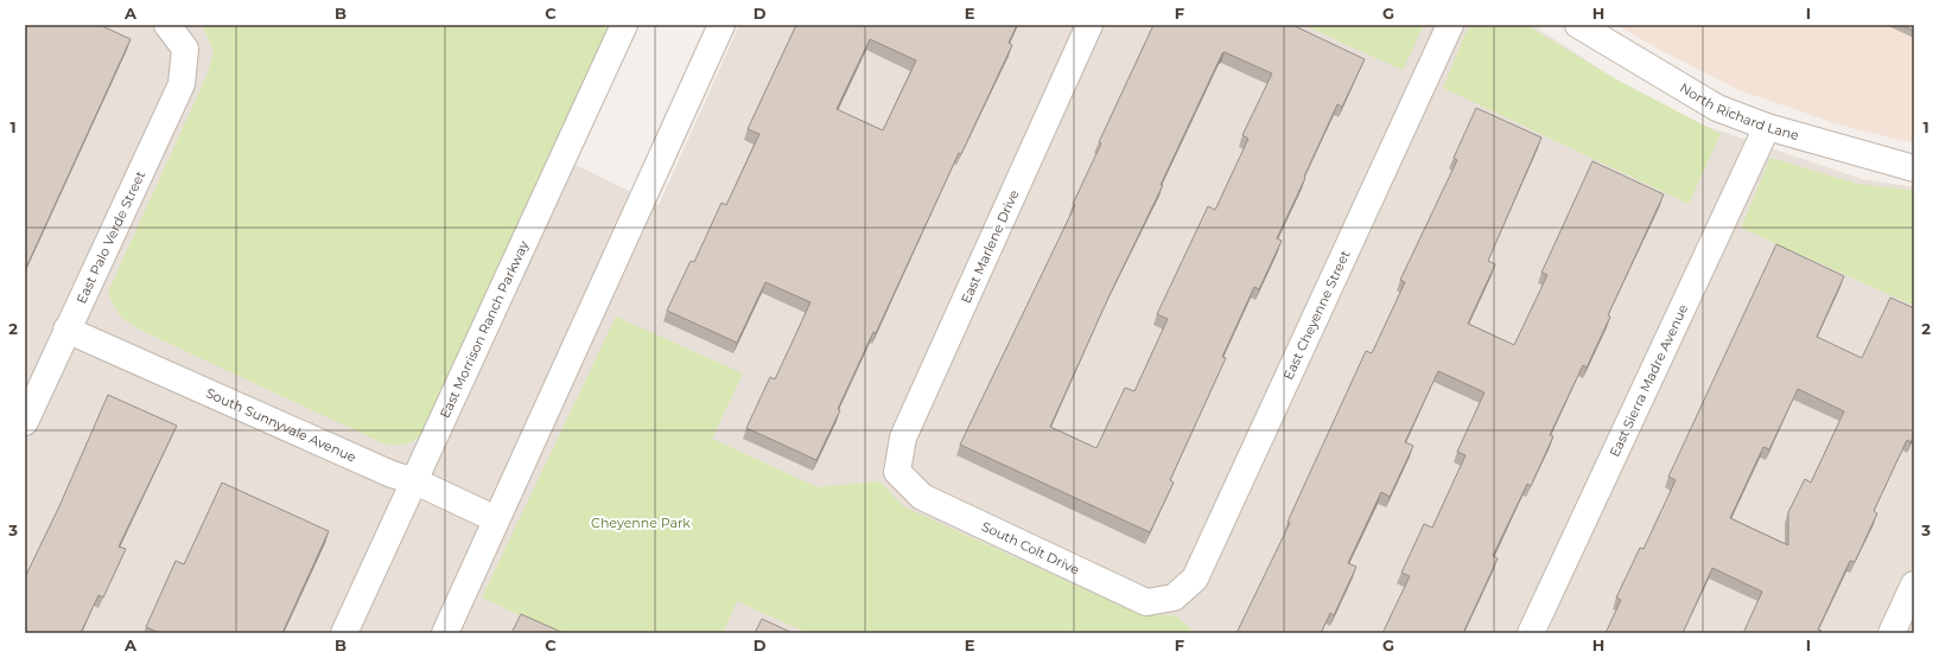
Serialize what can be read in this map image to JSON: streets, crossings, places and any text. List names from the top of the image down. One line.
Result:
{"streets":{"street":["North Richard Lane","East Palo Verde Street","East Marlene Drive","East Cheyenne Street","East Morrison Ranch Parkway","East Sierra Madre Avenue","South Sunnyvale Avenue","South Colt Drive"]},"crossings":[["North Richard Lane","East Sierra Madre Avenue"],["East Palo Verde Street","South Sunnyvale Avenue"],["East Marlene Drive","South Colt Drive"],["East Cheyenne Street","South Colt Drive"],["East Morrison Ranch Parkway","South Sunnyvale Avenue"]],"parks":["Cheyenne Park"],"grid":{"columns":["A","B","C","D","E","F","G","H","I"],"rows":["1","2","3"]}}
